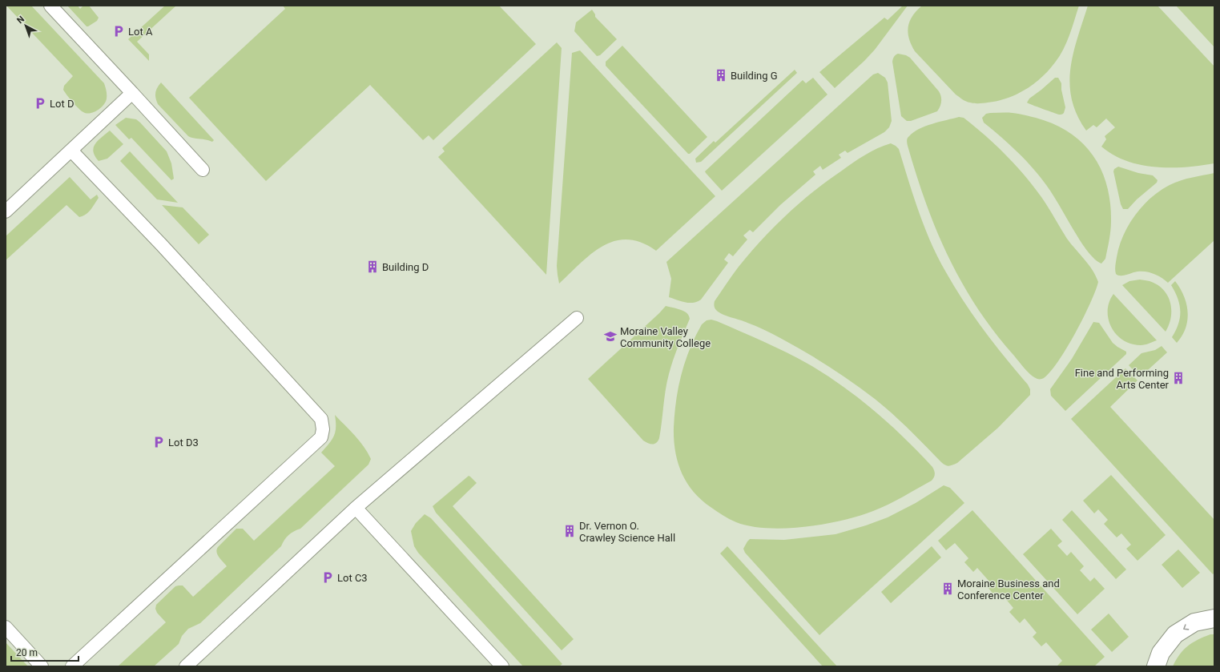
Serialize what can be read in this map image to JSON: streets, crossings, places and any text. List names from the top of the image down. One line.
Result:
{"places":{"parking":["Lot A","Lot D","Lot D3","Lot C3"],"building":["Building G","Building D","Fine and Performing Arts Center","Dr. Vernon O. Crawley Science Hall","Moraine Business and Conference Center"],"school or university":["Moraine Valley Community College"]},"scale_bar":"20 m","north":"top left"}
